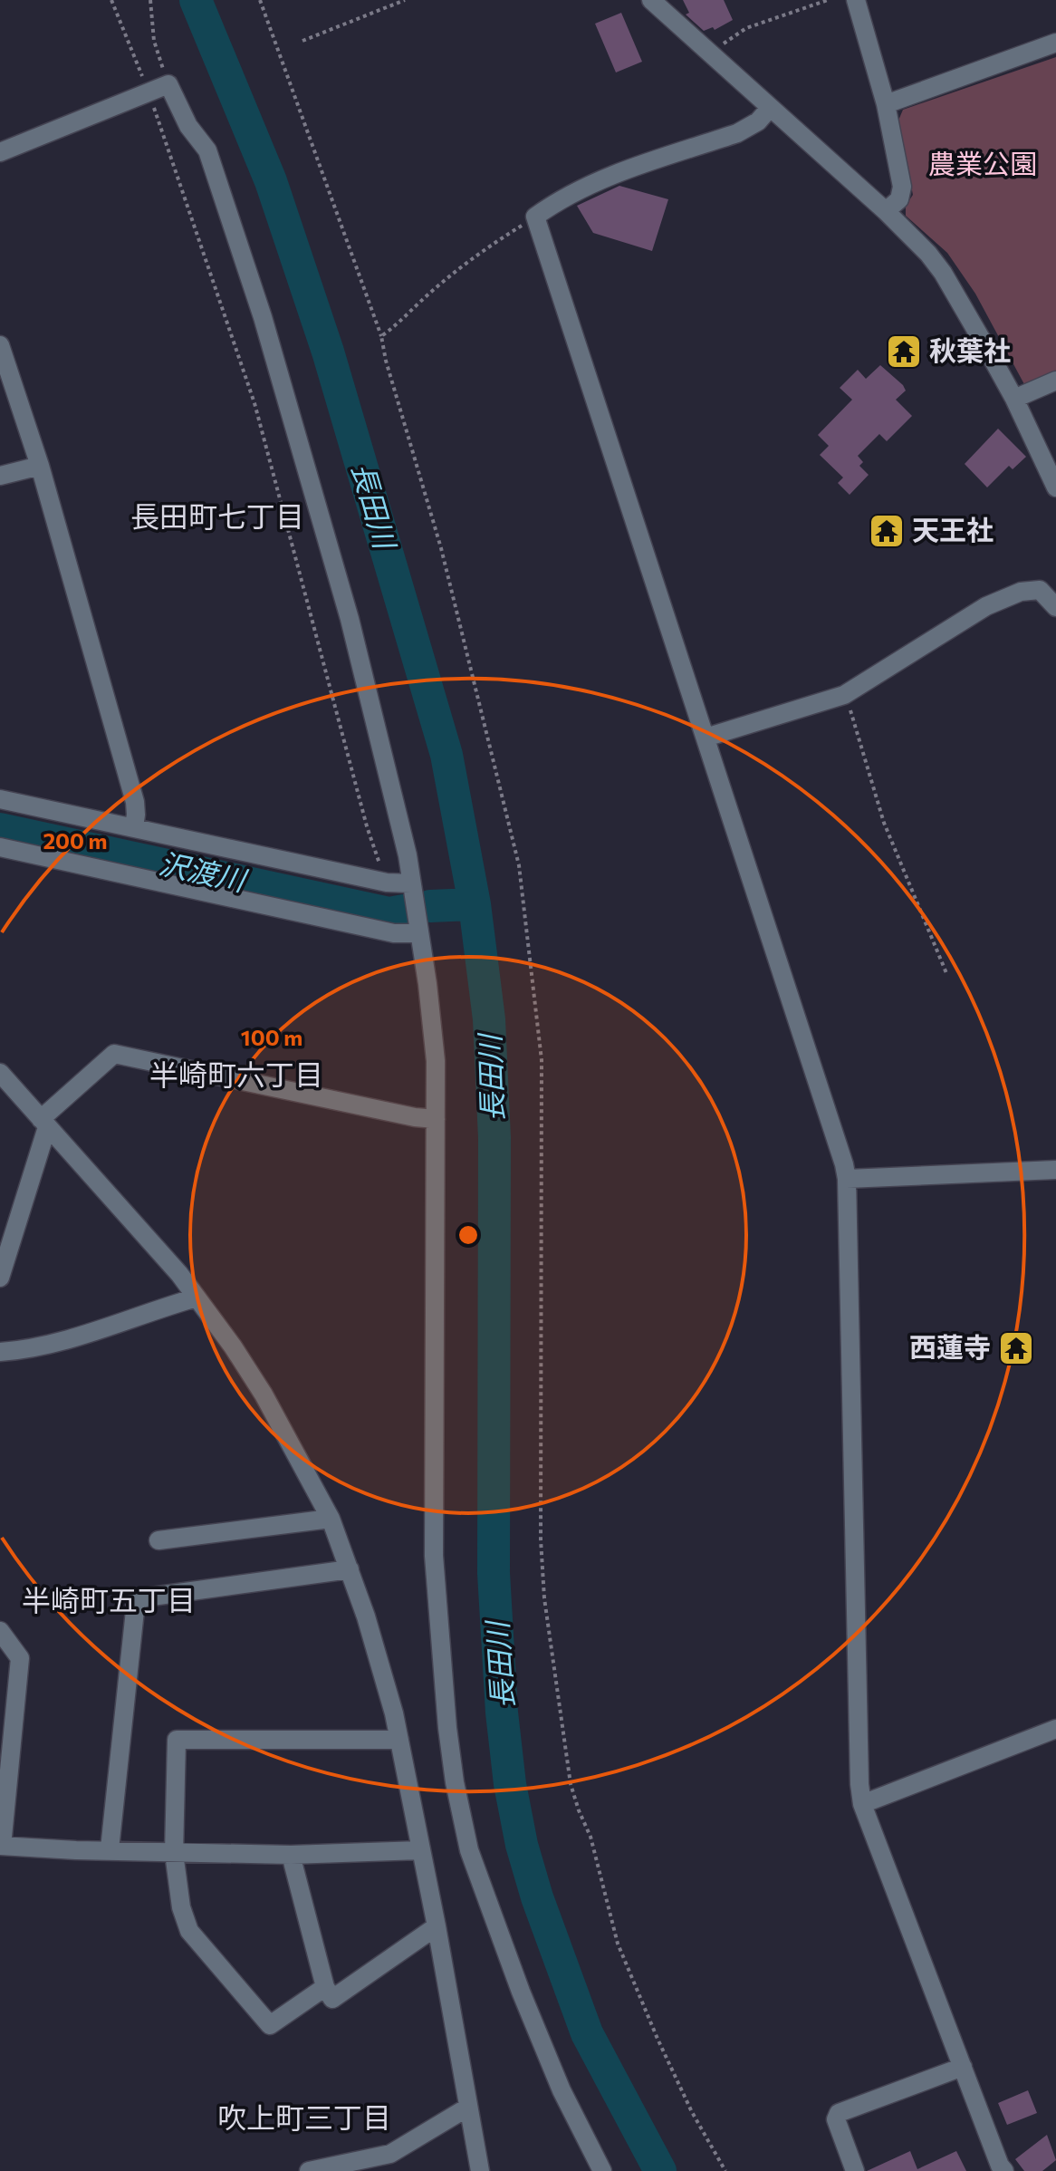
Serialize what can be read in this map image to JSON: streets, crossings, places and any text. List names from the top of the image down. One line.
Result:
{"districts":["長田町七丁目","半崎町六丁目","半崎町五丁目","吹上町三丁目"],"water":["長田川","沢渡川"],"parks":["農業公園"],"places":{"temple":["秋葉社","天王社","西蓮寺"]},"rings":["200 m","100 m"]}
